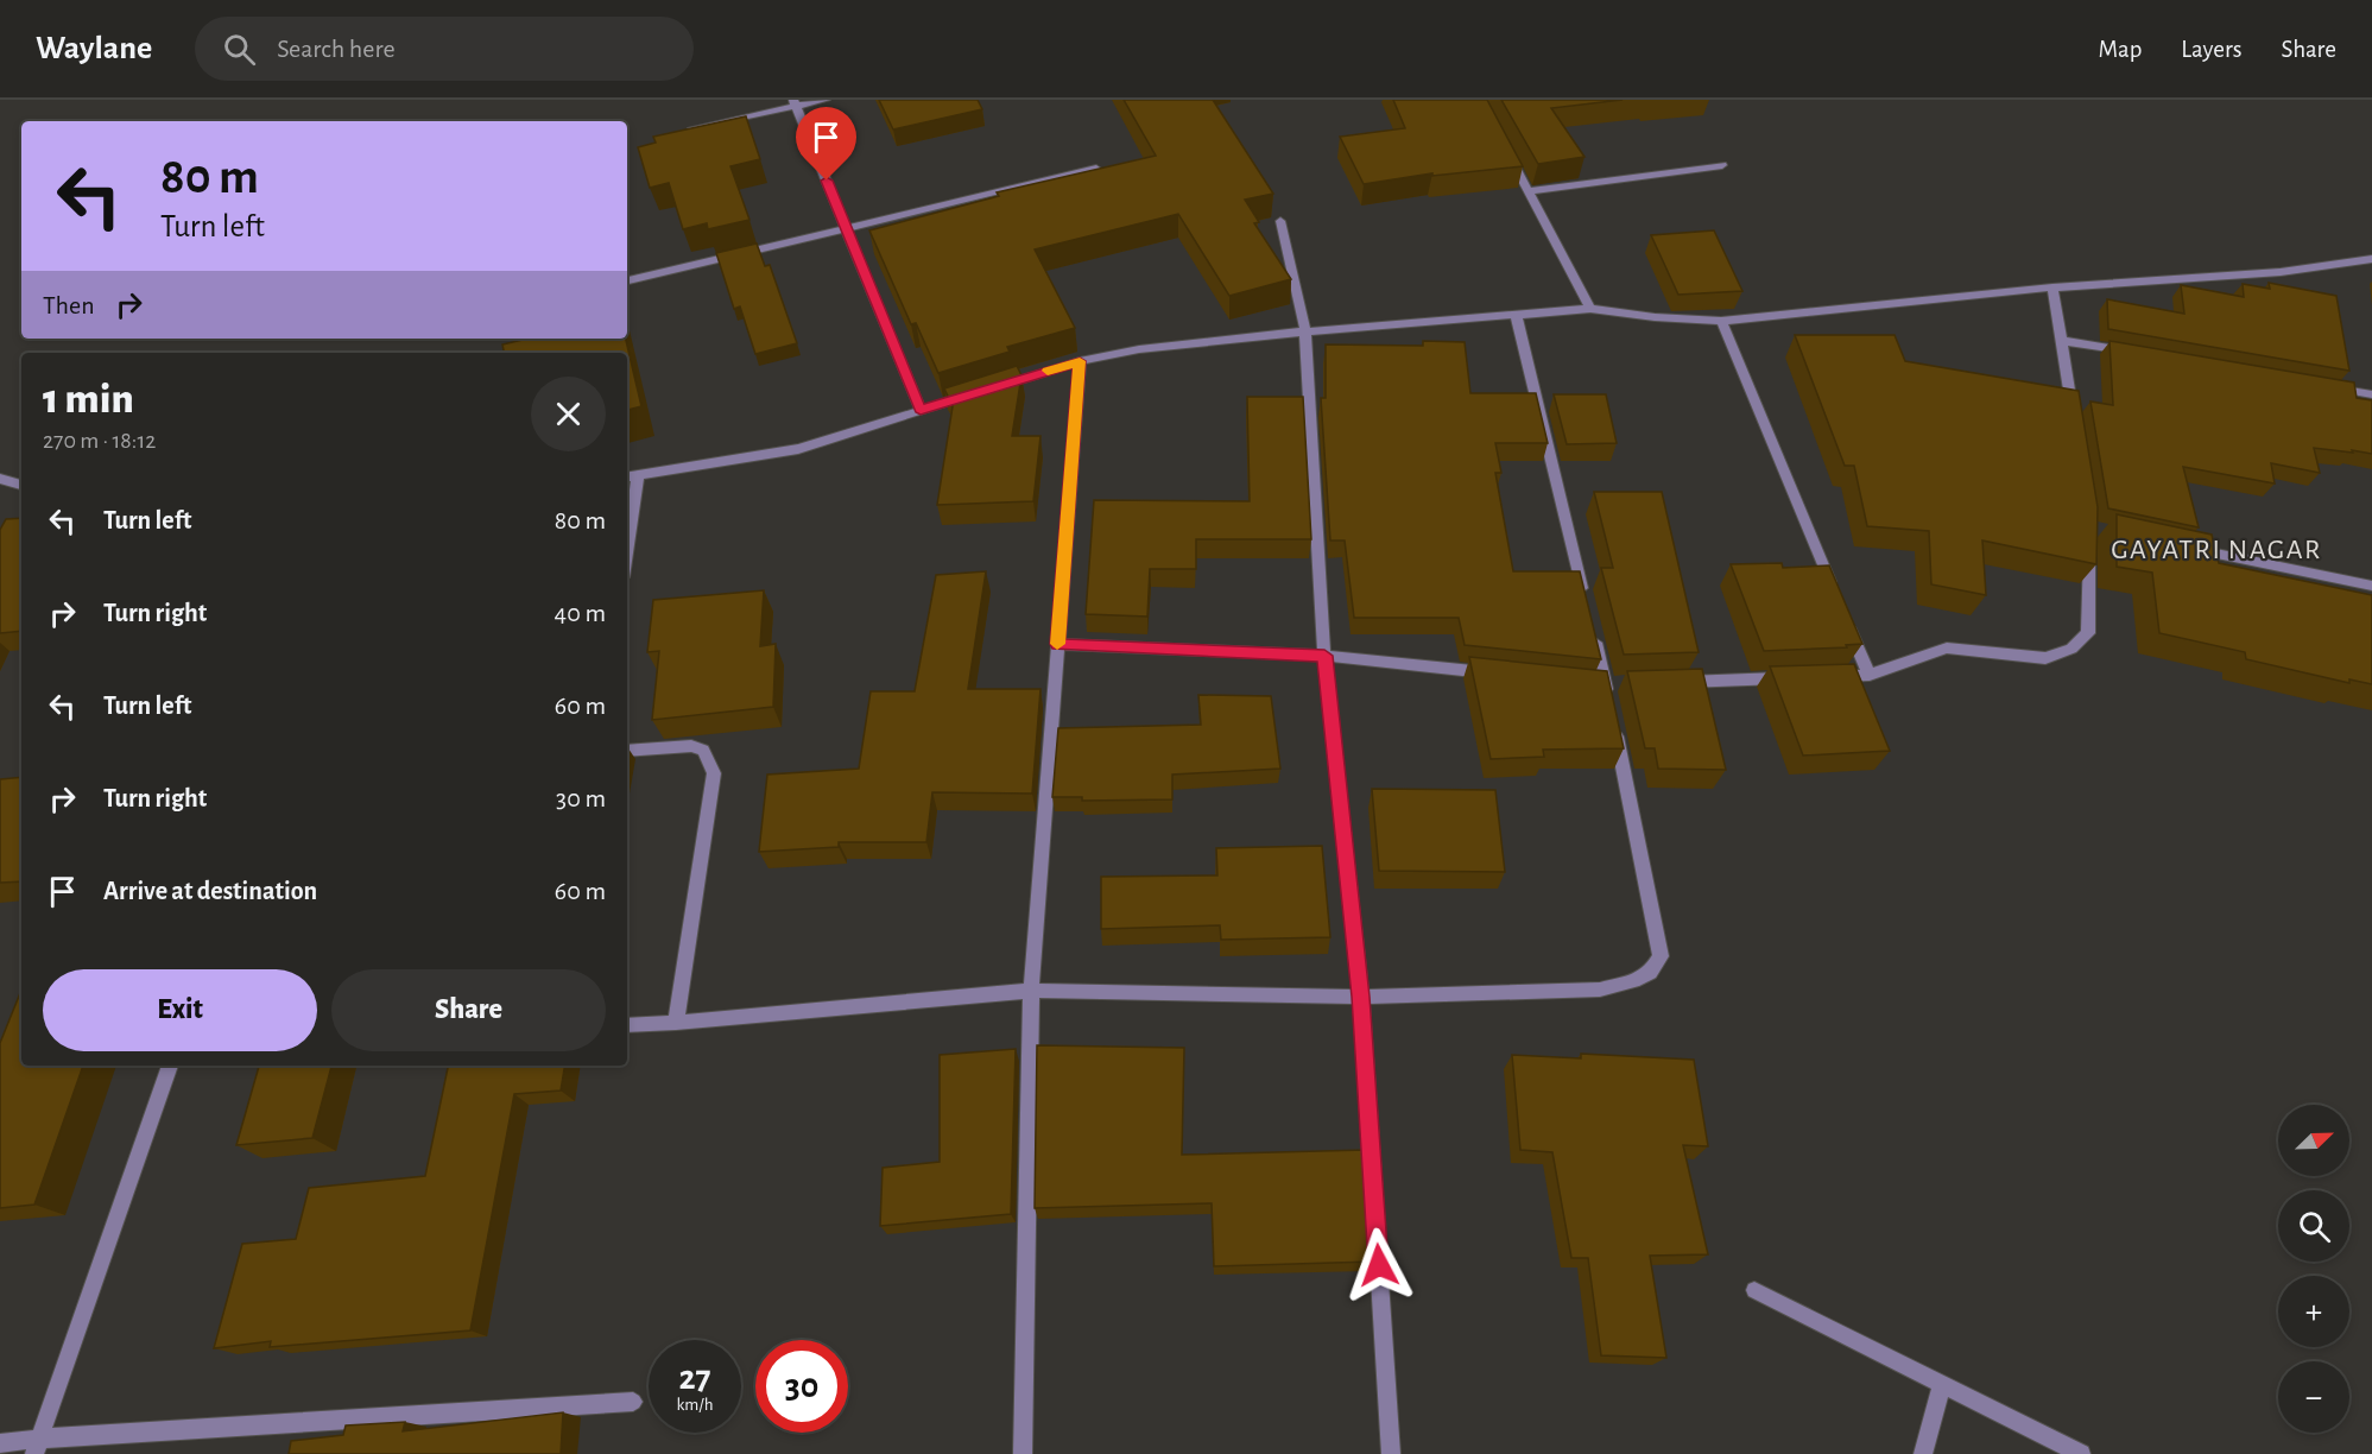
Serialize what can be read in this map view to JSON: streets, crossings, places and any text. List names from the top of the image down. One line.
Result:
{"districts":["GAYATRI NAGAR"],"north":"top right","page":{"header":"Waylane","search":"Search here","nav":["Map","Layers","Share"],"turn":["80 m","Turn left"],"then":"Then","heading":["1 min","270 m · 18:12"],"list":[{"name":"Turn left","value":"80 m"},{"name":"Turn right","value":"40 m"},{"name":"Turn left","value":"60 m"},{"name":"Turn right","value":"30 m"},{"name":"Arrive at destination","value":"60 m"}],"buttons":["Exit","Share"],"map_buttons":["+","−"],"speed":"27 km/h","limit":"30"}}
